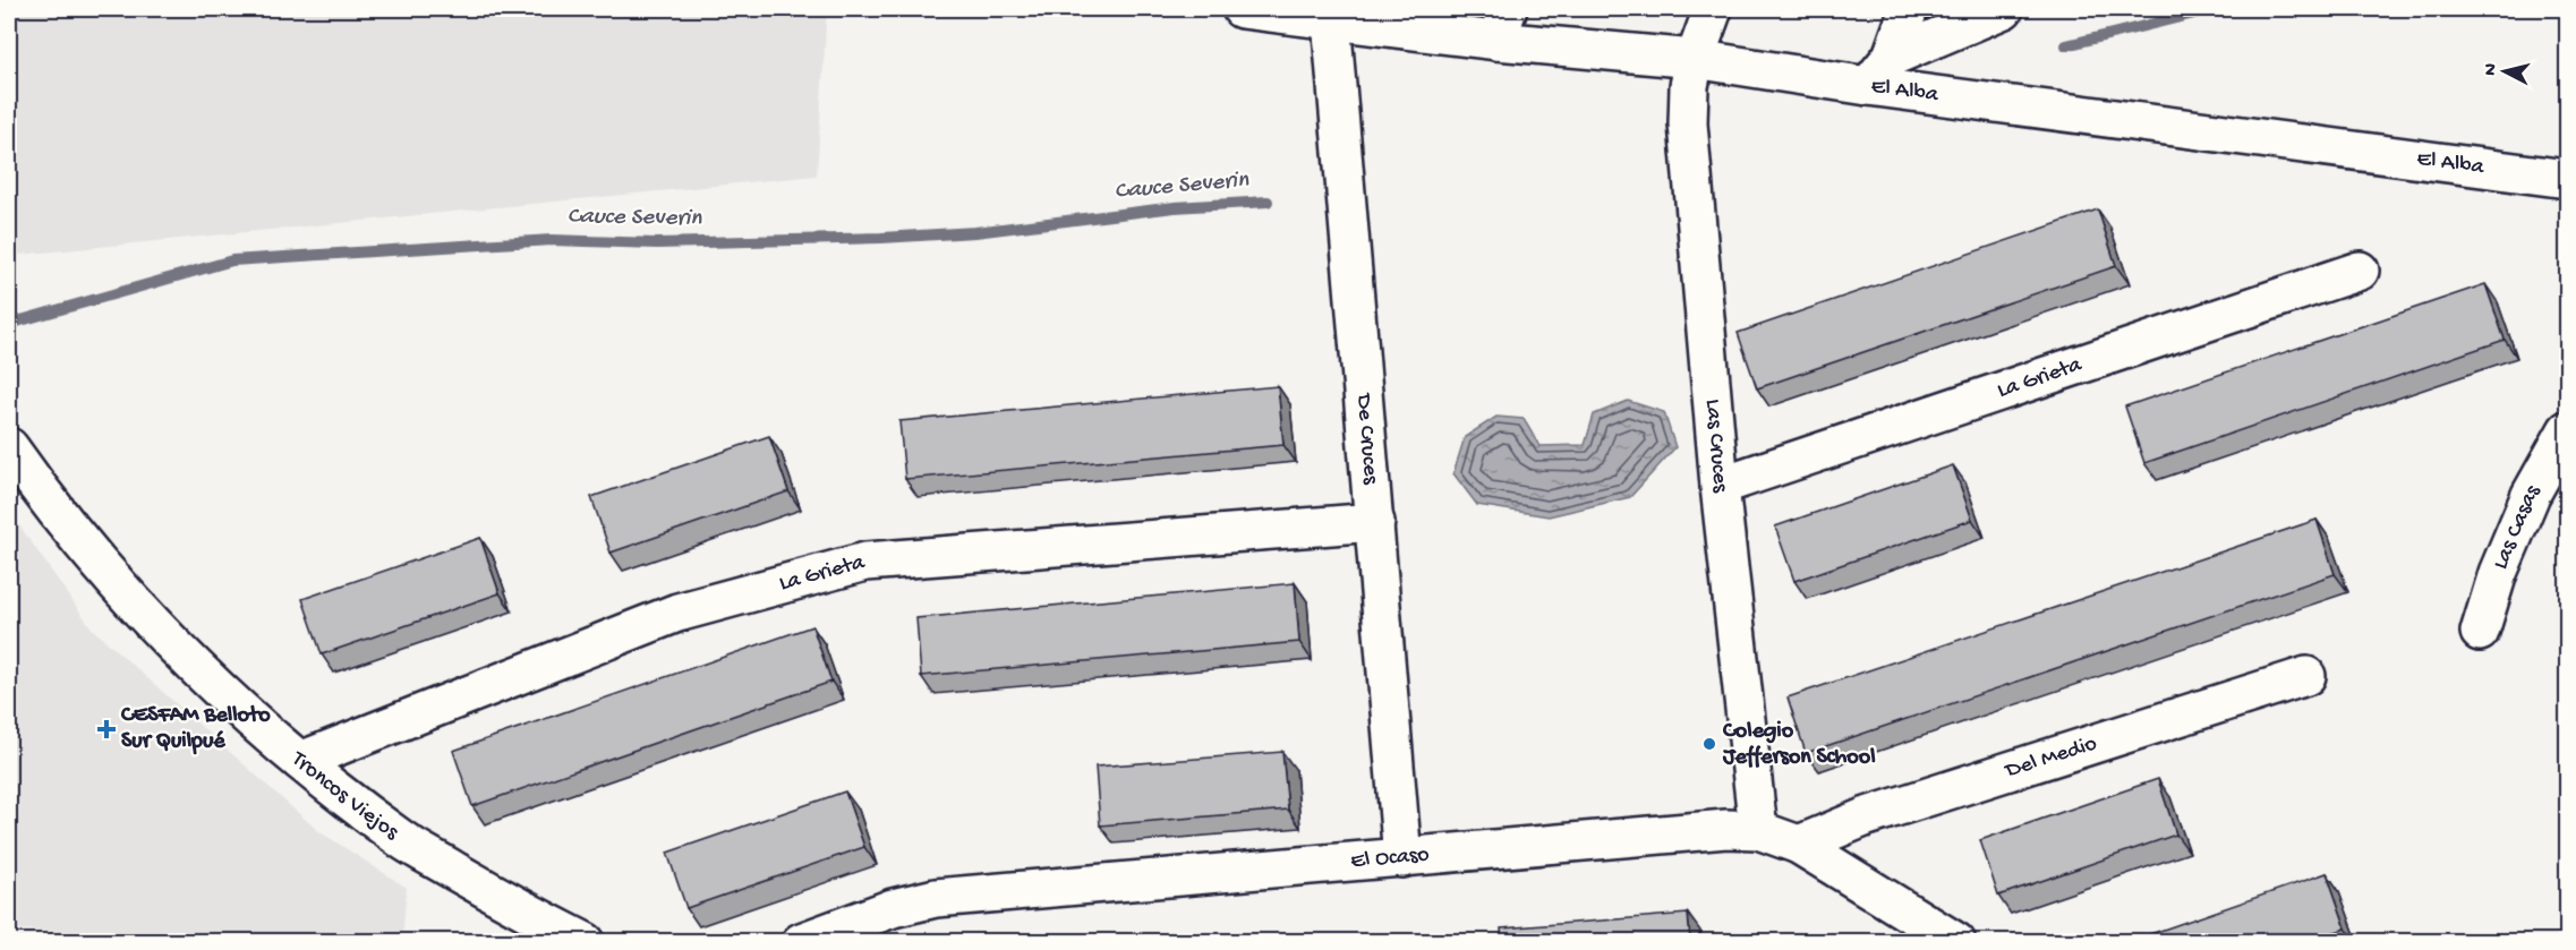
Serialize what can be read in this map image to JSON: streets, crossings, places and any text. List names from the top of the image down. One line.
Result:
{"streets":{"street":["El Alba","La Grieta","De Cruces","Las Cruces","Las Casas","Del Medio","Troncos Viejos","El Ocaso"]},"crossings":[["El Alba","De Cruces"],["El Alba","Las Cruces"],["La Grieta","De Cruces"],["La Grieta","Las Cruces"],["La Grieta","Troncos Viejos"],["De Cruces","El Ocaso"],["Las Cruces","El Ocaso"],["Del Medio","El Ocaso"]],"water":["Cauce Severin"],"places":{"health":["CESFAM Belloto Sur Quilpué"],"other":["Colegio Jefferson School"]},"north":"left"}
